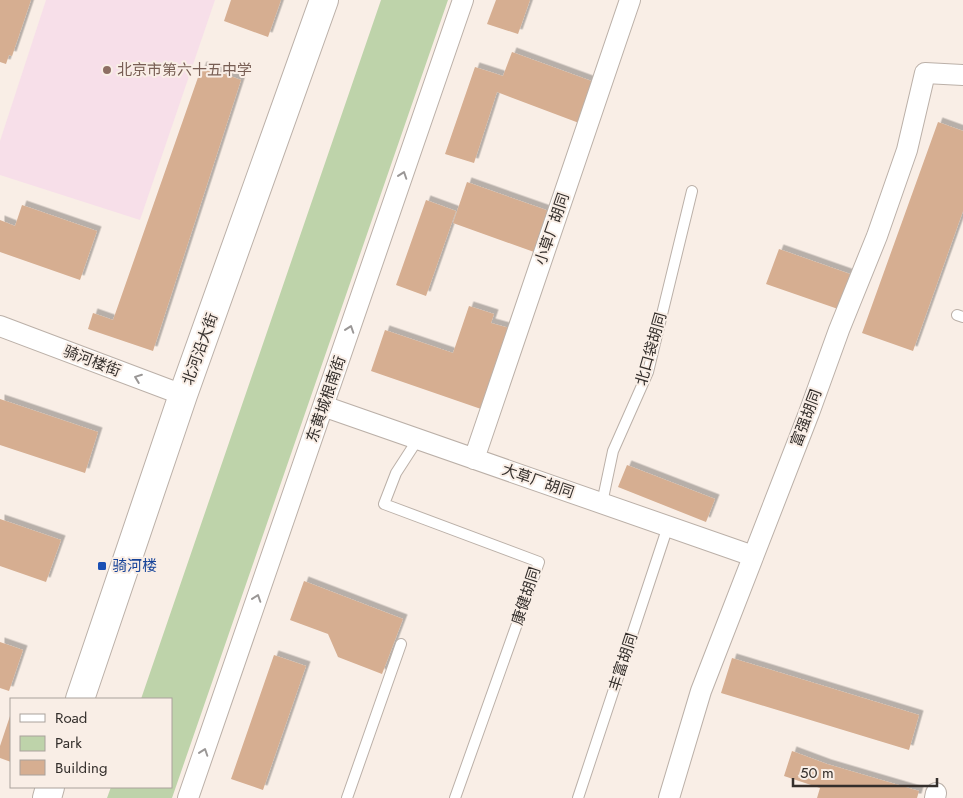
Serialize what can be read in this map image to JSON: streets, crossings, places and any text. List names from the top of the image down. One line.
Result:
{"streets":{"main road":["北河沿大街"],"street":["小草厂胡同","骑河楼街","东黄城根南街","富强胡同","大草厂胡同"],"lane":["北口袋胡同","康健胡同","丰富胡同"]},"crossings":[["小草厂胡同","大草厂胡同"],["北河沿大街","骑河楼街"],["北口袋胡同","大草厂胡同"],["东黄城根南街","大草厂胡同"],["富强胡同","大草厂胡同"],["大草厂胡同","康健胡同"],["大草厂胡同","丰富胡同"]],"one_way":["骑河楼街","东黄城根南街"],"places":{"other":["北京市第六十五中学"],"transit":["骑河楼"]},"legend":["Road","Park","Building"],"scale_bar":"50 m"}
